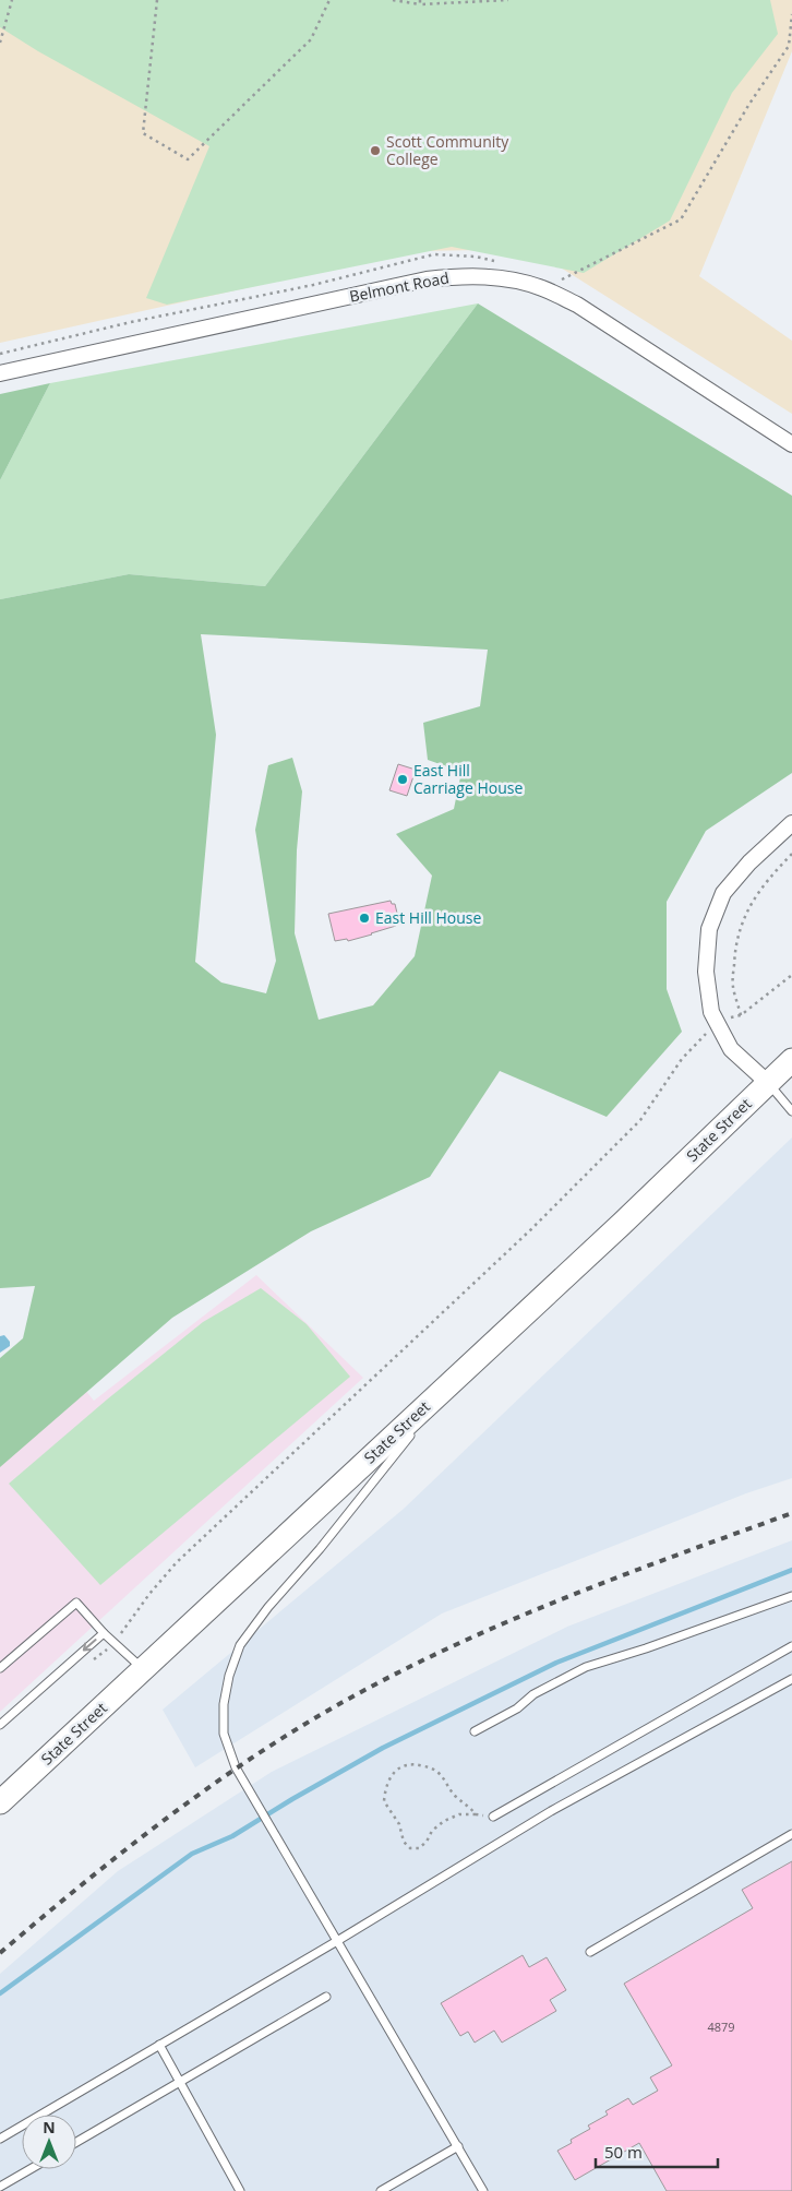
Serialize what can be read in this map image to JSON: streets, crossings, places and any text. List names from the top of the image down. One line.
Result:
{"streets":{"main road":["State Street"],"street":["Belmont Road"]},"places":["Scott Community College","East Hill Carriage House","East Hill House"],"house_numbers":["4879"],"scale_bar":"50 m","north":"top"}
